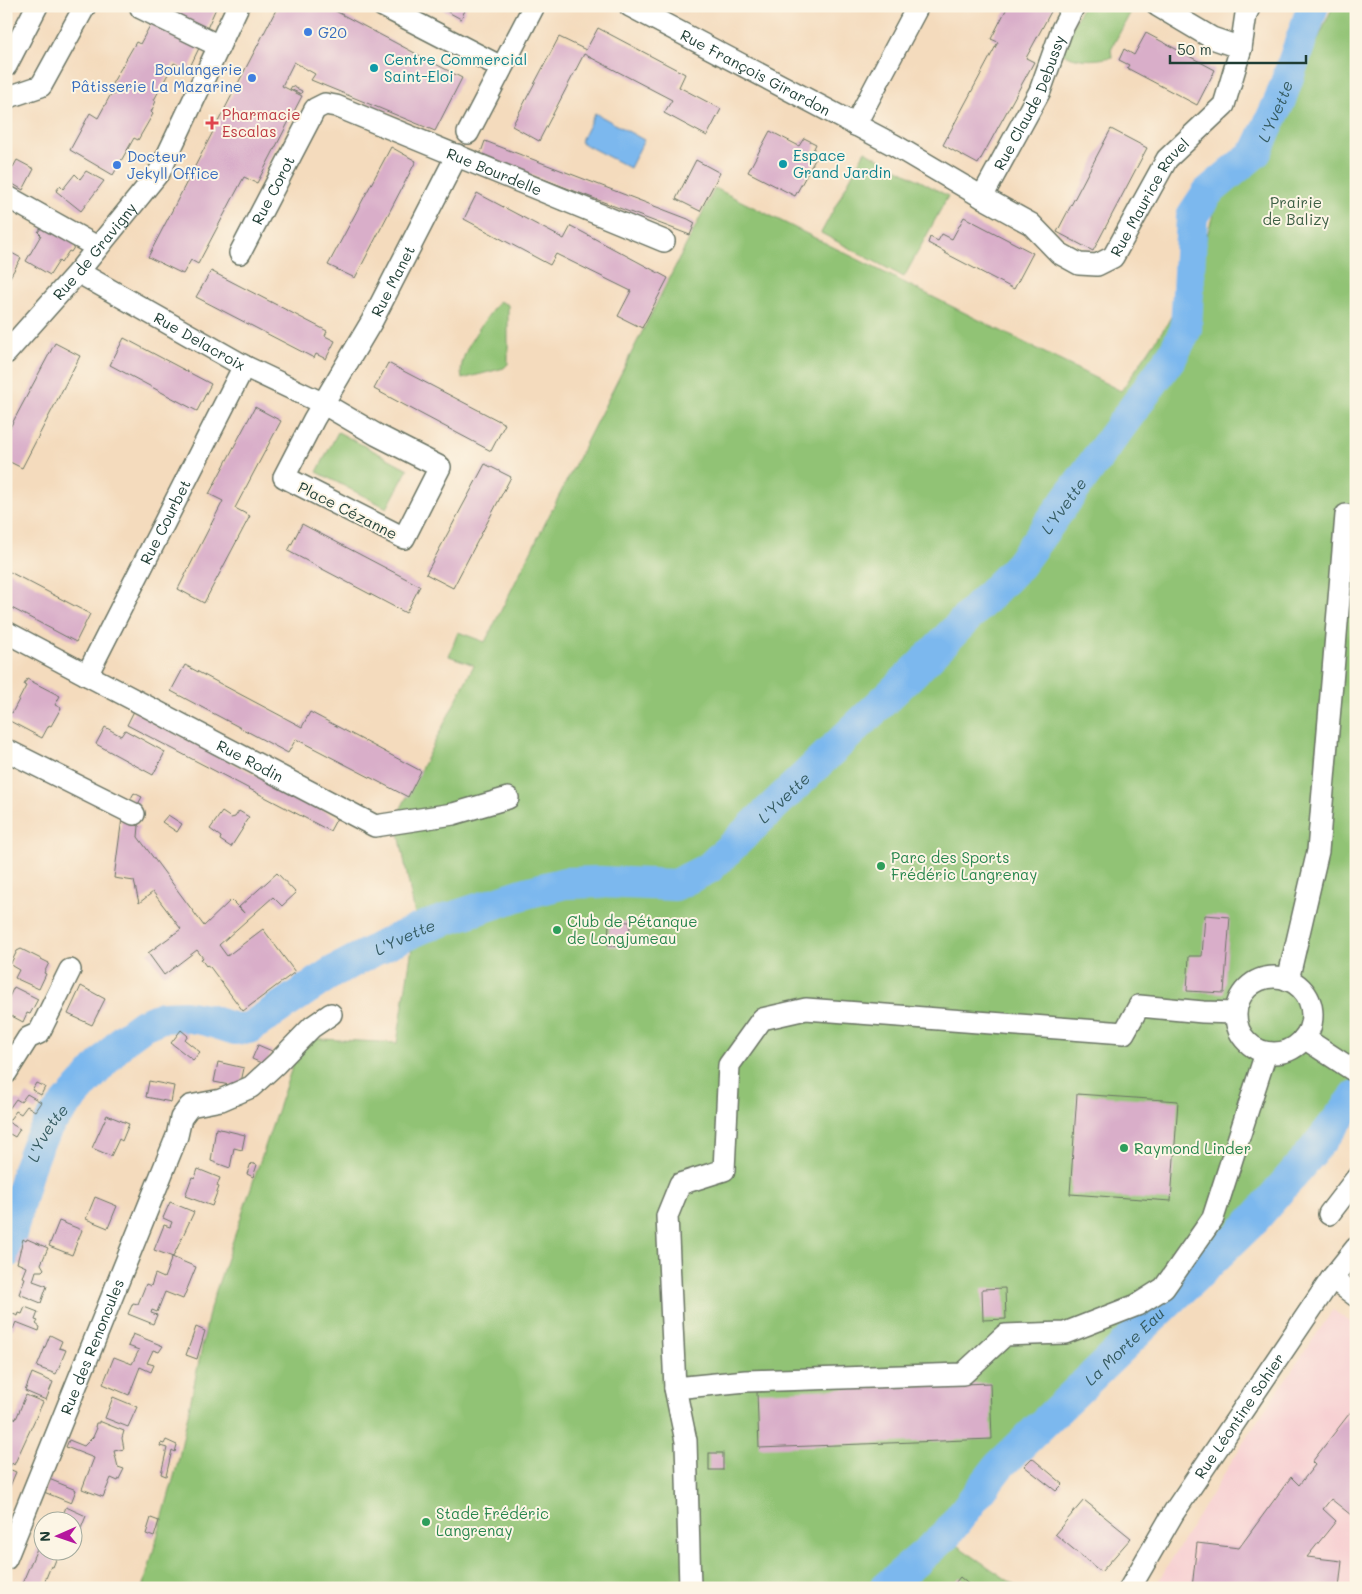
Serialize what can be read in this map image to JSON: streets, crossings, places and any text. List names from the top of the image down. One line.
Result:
{"streets":{"street":["Rue François Girardon","Rue Claude Debussy","Rue Bourdelle","Rue Corot","Rue Maurice Ravel","Rue de Gravigny","Rue Manet","Rue Delacroix","Place Cézanne","Rue Courbet","Rue Rodin","Rue des Renoncules","Rue Léontine Sohier"]},"crossings":[["Rue François Girardon","Rue Maurice Ravel"],["Rue Claude Debussy","Rue Maurice Ravel"],["Rue Bourdelle","Rue Corot"],["Rue Bourdelle","Rue Manet"],["Rue de Gravigny","Rue Delacroix"],["Rue Manet","Rue Delacroix"],["Rue Manet","Place Cézanne"],["Rue Delacroix","Place Cézanne"],["Rue Delacroix","Rue Courbet"],["Rue Courbet","Rue Rodin"]],"water":["L'Yvette","La Morte Eau"],"parks":["Prairie de Balizy"],"places":{"other":["G20","Centre Commercial Saint-Eloi","Boulangerie Pâtisserie La Mazarine","Espace Grand Jardin","Docteur Jekyll Office","Parc des Sports Frédéric Langrenay","Club de Pétanque de Longjumeau","Raymond Linder","Stade Frédéric Langrenay"],"health":["Pharmacie Escalas"]},"scale_bar":"50 m","north":"left"}
